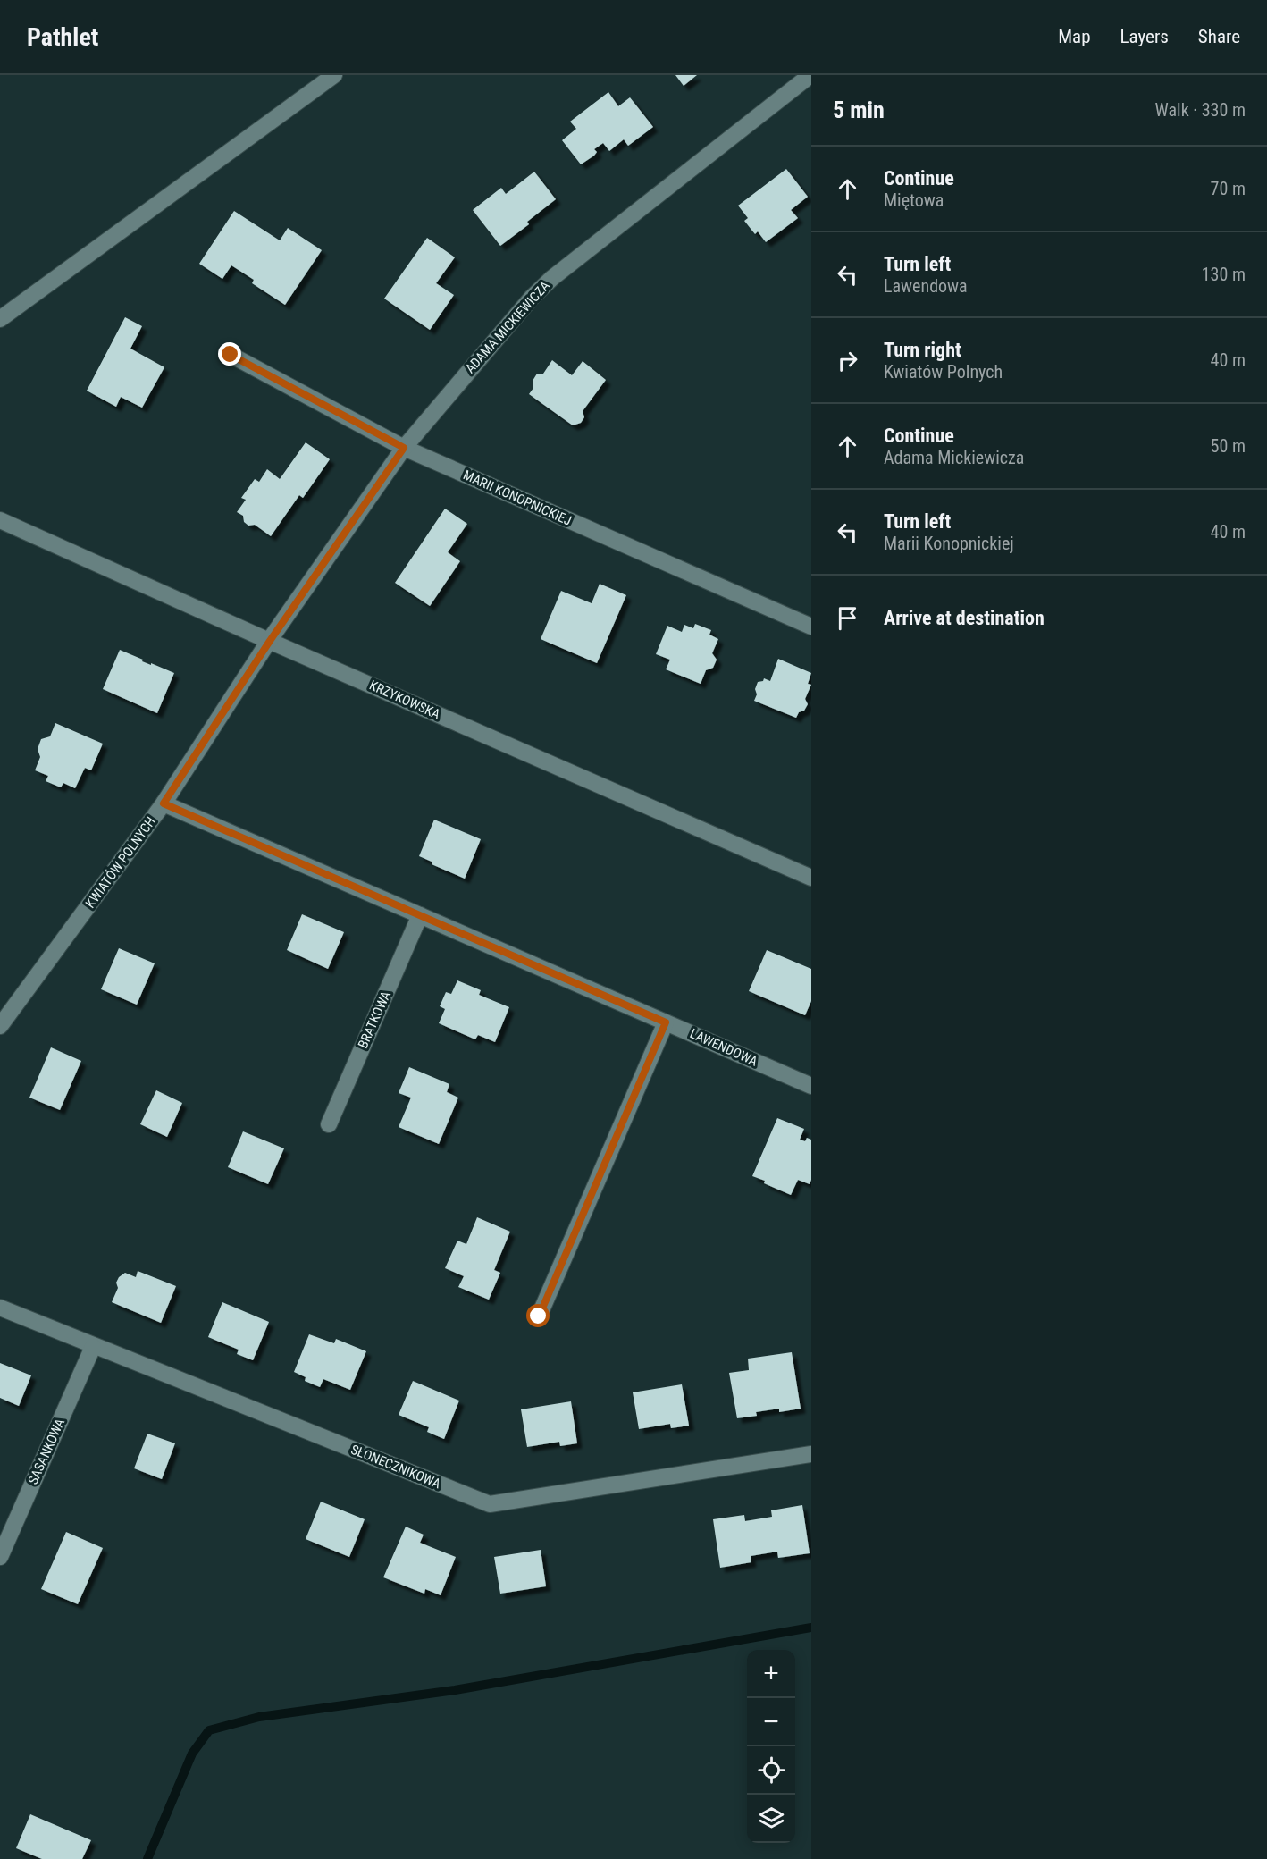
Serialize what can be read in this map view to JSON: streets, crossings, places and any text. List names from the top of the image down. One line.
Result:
{"streets":{"street":["ADAMA MICKIEWICZA","MARII KONOPNICKIEJ","KRZYKOWSKA","KWIATÓW POLNYCH","BRATKOWA","LAWENDOWA","SASANKOWA","SŁONECZNIKOWA"]},"crossings":[["ADAMA MICKIEWICZA","MARII KONOPNICKIEJ"],["ADAMA MICKIEWICZA","KRZYKOWSKA"],["ADAMA MICKIEWICZA","KWIATÓW POLNYCH"],["KRZYKOWSKA","KWIATÓW POLNYCH"],["KWIATÓW POLNYCH","LAWENDOWA"],["BRATKOWA","LAWENDOWA"],["SASANKOWA","SŁONECZNIKOWA"]],"page":{"header":"Pathlet","nav":["Map","Layers","Share"],"heading":["5 min","Walk · 330 m"],"list":[["Continue","Miętowa","70 m"],["Turn left","Lawendowa","130 m"],["Turn right","Kwiatów Polnych","40 m"],["Continue","Adama Mickiewicza","50 m"],["Turn left","Marii Konopnickiej","40 m"],"Arrive at destination"],"map_buttons":["+","−"]}}
